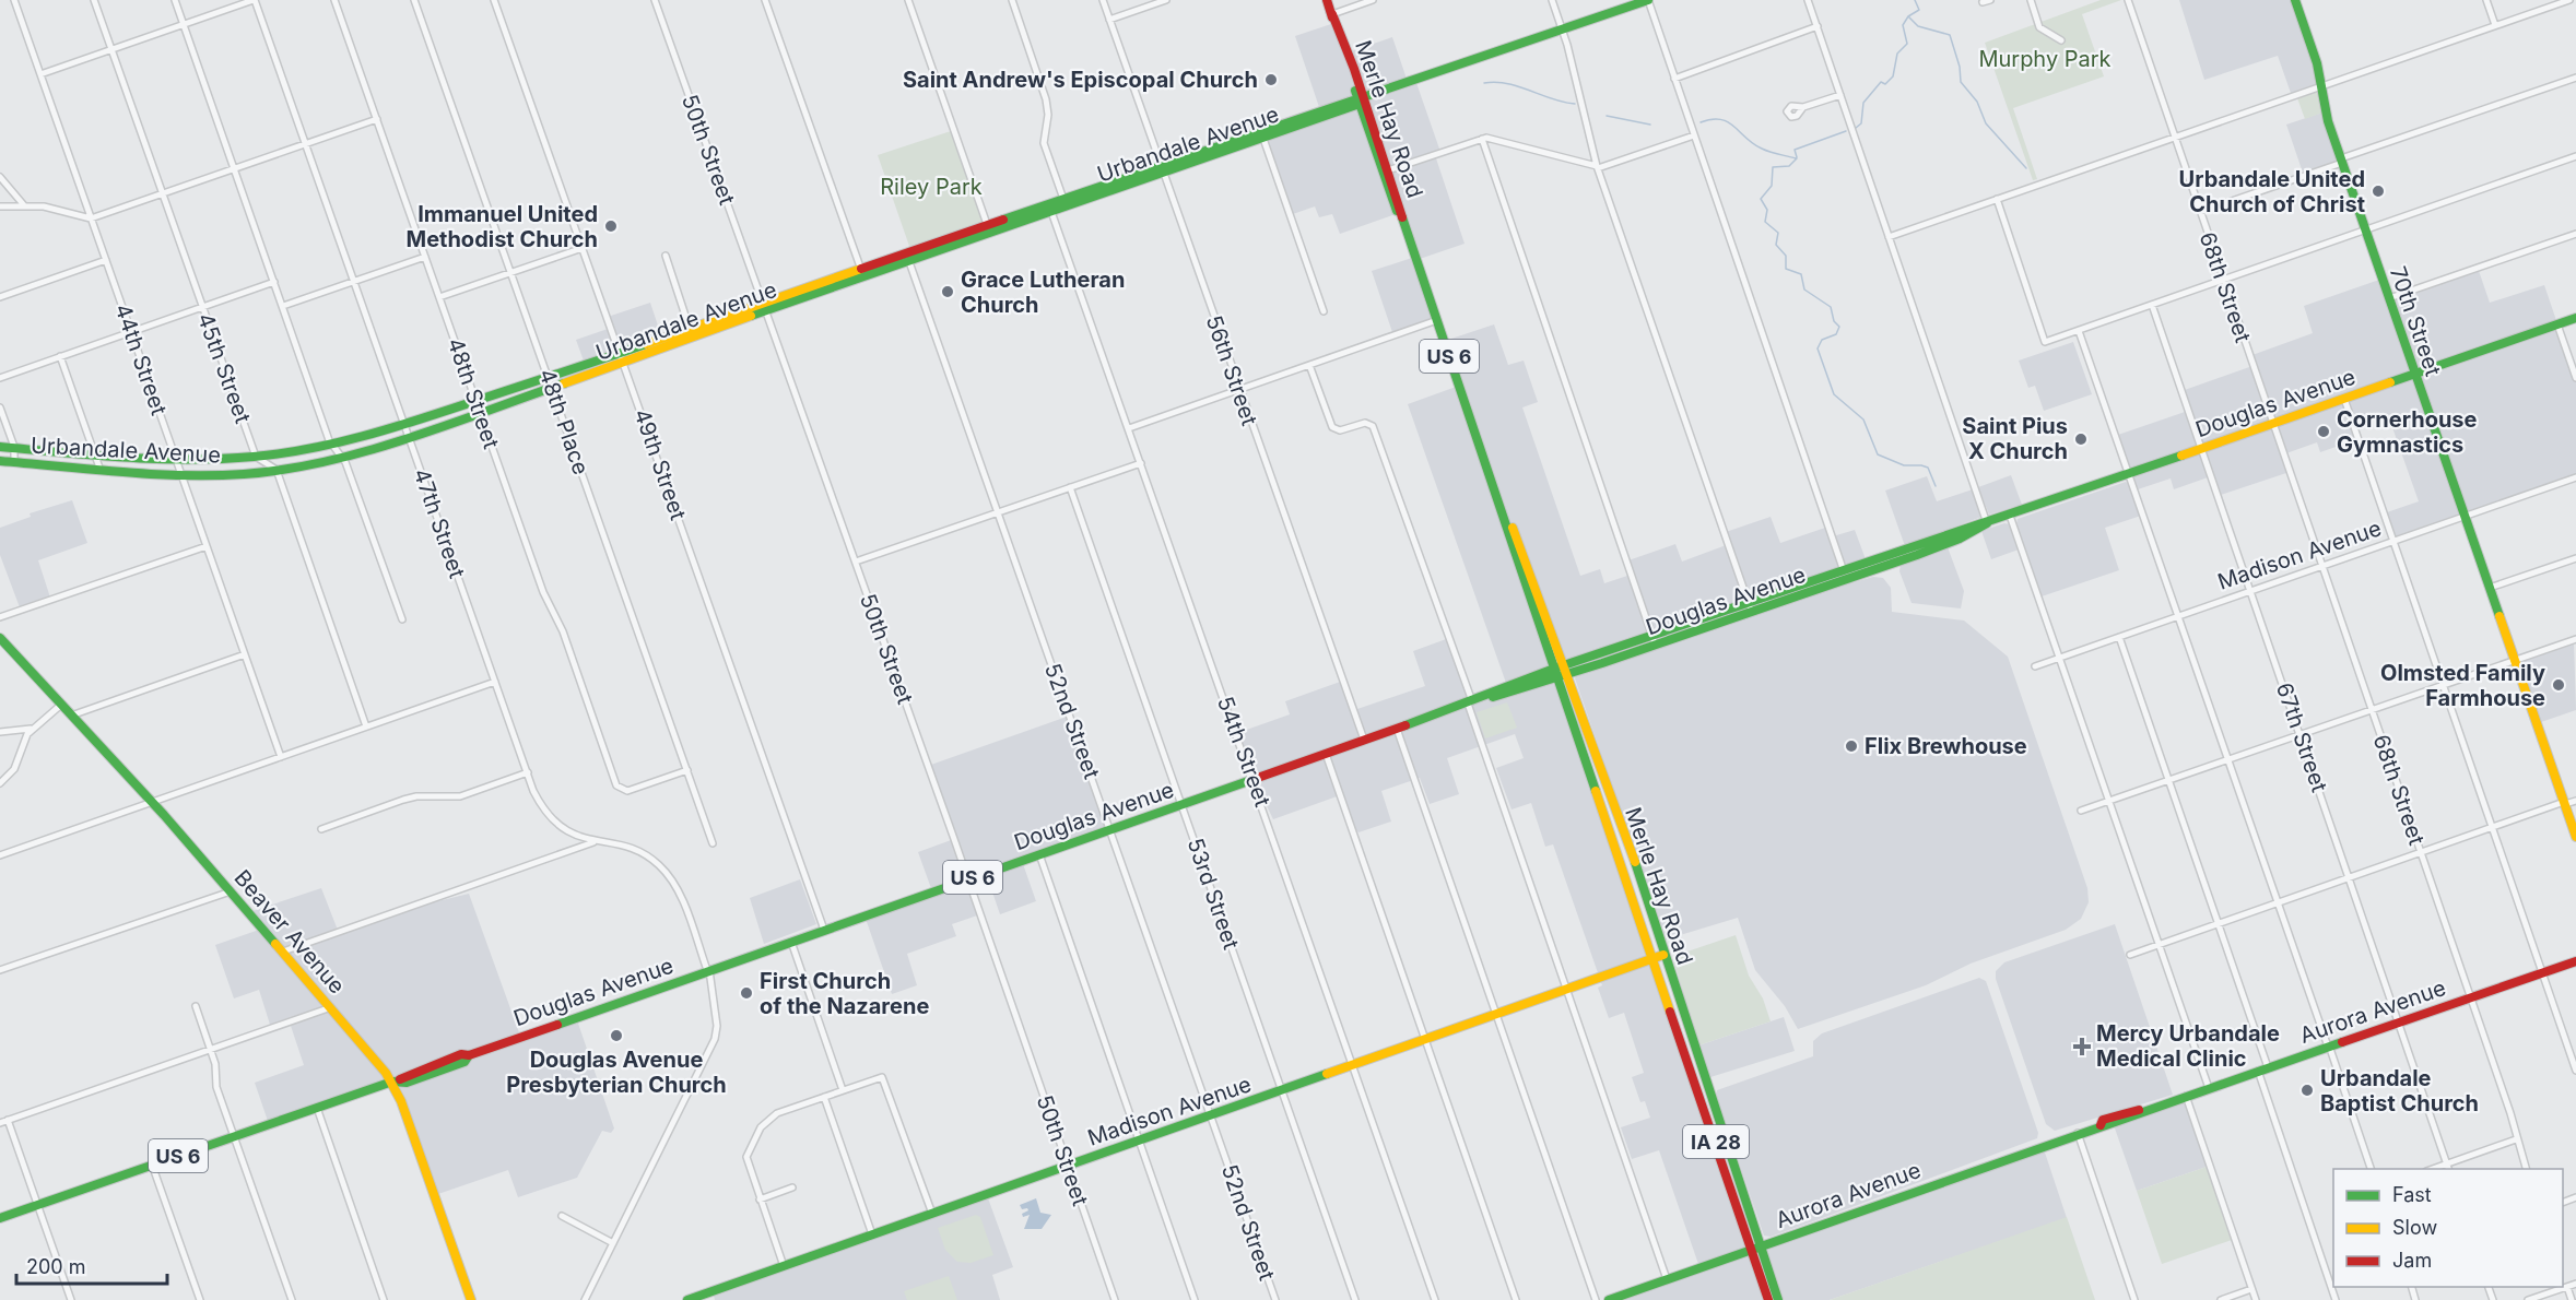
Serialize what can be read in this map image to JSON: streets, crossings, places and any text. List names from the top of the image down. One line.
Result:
{"streets":{"main road":["Merle Hay Road","Urbandale Avenue","70th Street","US 6","Douglas Avenue","Madison Avenue","Beaver Avenue","Aurora Avenue","IA 28"],"street":["50th Street","68th Street","44th Street","45th Street","56th Street","48th Street","48th Place","49th Street","47th Street","52nd Street","67th Street","54th Street","53rd Street"]},"crossings":[["Merle Hay Road","Urbandale Avenue"],["Merle Hay Road","Douglas Avenue"],["Merle Hay Road","Madison Avenue"],["Merle Hay Road","Aurora Avenue"],["Urbandale Avenue","50th Street"],["Urbandale Avenue","44th Street"],["Urbandale Avenue","45th Street"],["Urbandale Avenue","56th Street"],["Urbandale Avenue","48th Street"],["Urbandale Avenue","48th Place"],["Urbandale Avenue","49th Street"],["Urbandale Avenue","47th Street"],["Urbandale Avenue","52nd Street"],["Urbandale Avenue","54th Street"],["50th Street","Douglas Avenue"],["50th Street","Madison Avenue"],["68th Street","Douglas Avenue"],["68th Street","Madison Avenue"],["68th Street","Aurora Avenue"],["70th Street","Douglas Avenue"],["70th Street","Madison Avenue"],["56th Street","Douglas Avenue"],["48th Street","48th Place"],["Douglas Avenue","49th Street"],["Douglas Avenue","47th Street"],["Douglas Avenue","52nd Street"],["Douglas Avenue","67th Street"],["Douglas Avenue","54th Street"],["Douglas Avenue","53rd Street"],["Douglas Avenue","Beaver Avenue"],["Madison Avenue","52nd Street"],["Madison Avenue","67th Street"],["Madison Avenue","54th Street"],["Madison Avenue","53rd Street"],["67th Street","Aurora Avenue"]],"parks":["Murphy Park","Riley Park"],"places":{"other":["Saint Andrew's Episcopal Church","Urbandale United Church of Christ","Immanuel United Methodist Church","Grace Lutheran Church","Cornerhouse Gymnastics","Saint Pius X Church","Olmsted Family Farmhouse","Flix Brewhouse","First Church of the Nazarene","Douglas Avenue Presbyterian Church","Urbandale Baptist Church"],"health":["Mercy Urbandale Medical Clinic"]},"legend":["Fast","Slow","Jam"],"scale_bar":"200 m"}
